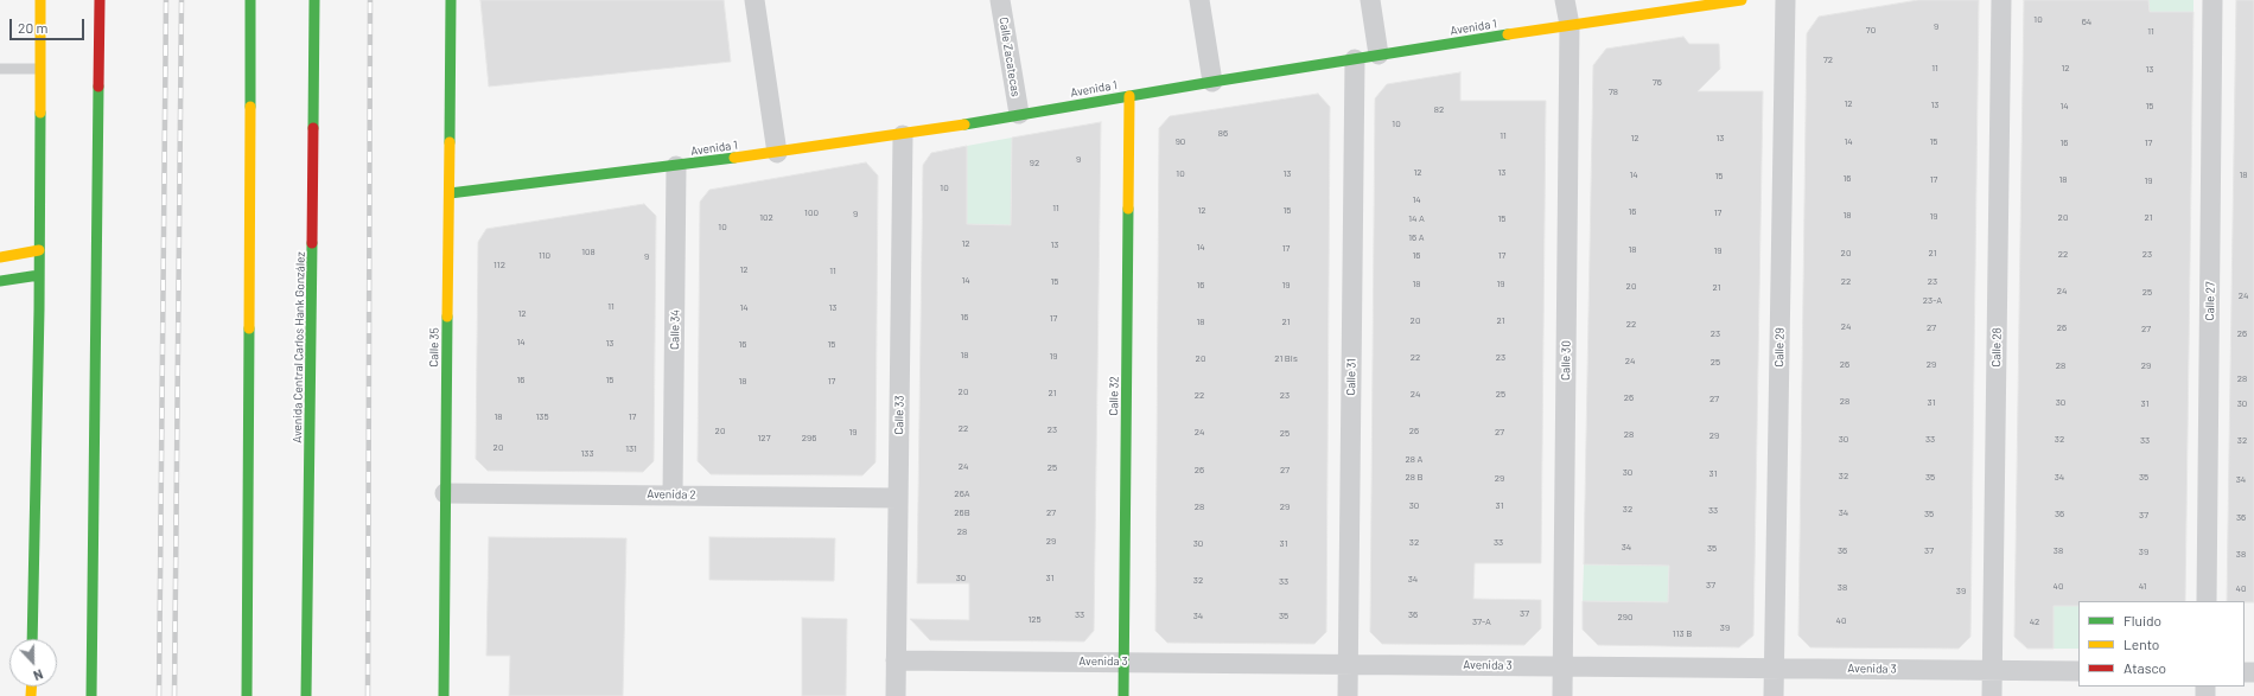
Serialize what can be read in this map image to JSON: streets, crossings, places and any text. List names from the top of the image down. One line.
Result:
{"streets":{"main road":["Avenida 1","Avenida Central Carlos Hank González","Calle 35","Calle 32"],"street":["Calle Zacatecas","Calle 27","Calle 34","Calle 29","Calle 28","Calle 30","Calle 31","Calle 33","Avenida 2","Avenida 3"]},"crossings":[["Avenida 1","Calle Zacatecas"],["Avenida 1","Calle 34"],["Avenida 1","Calle 35"],["Avenida 1","Calle 30"],["Avenida 1","Calle 31"],["Avenida 1","Calle 32"],["Avenida 1","Calle 33"],["Calle 34","Avenida 2"],["Calle 35","Avenida 2"],["Calle 29","Avenida 3"],["Calle 28","Avenida 3"],["Calle 30","Avenida 3"],["Calle 31","Avenida 3"],["Calle 32","Avenida 3"],["Calle 33","Avenida 2"],["Calle 33","Avenida 3"]],"house_numbers":["10","64","9","70","11","72","11","12","13","76","78","12","13","14","15","82","10","86","11","12","13","90","14","15","16","17","9","92","12","13","10","13","14","18","15","16","17","18","19","10","14","11","12","15","16","100","17","9","18","19","102","20","21","14 A","15","10","16 A","12","13","14","17","18","19","108","20","21","22","23","110","16","17","9","112","12","11","14","15","22","23","18","19","16","19","20","21","24","25","24","23-A","11","14","13","12","16","17","20","21","18","21","22","24","27","26","27","23","26","14","13","16","15","18","19","22","23","20","21 Bis","24","25","26","29","28","29","28","16","15","18","17","20","21","24","25","22","23","26","27","28","31","30","31","30","18","135","17","22","23","20","26","19","24","27","25","28","29","127","296","30","33","32","33","32","20","131","133","28 A","24","25","26","27","30","31","32","28 B","35","34","35","29","34","26A","30","31","28","29","32","33","26B","27","34","35","36","37","36","28","29","32","33","30","31","34","35","36","37","38","39","38","30","31","34","32","33","37","40","41","38","40","39","37","33","36","34","35","290","125","40","37-A","42","39","113 B"],"legend":["Fluido","Lento","Atasco"],"scale_bar":"20 m","north":"bottom"}
